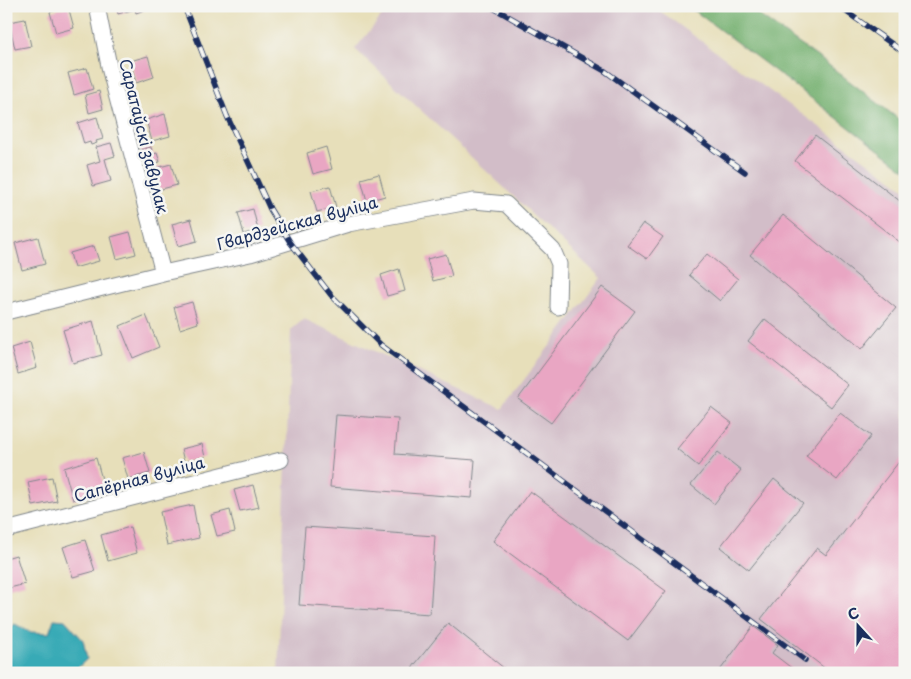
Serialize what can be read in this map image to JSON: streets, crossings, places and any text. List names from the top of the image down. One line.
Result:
{"streets":{"street":["Саратаўскі завулак","Гвардзейская вуліца","Сапёрная вуліца"]},"crossings":[["Саратаўскі завулак","Гвардзейская вуліца"]],"north":"top"}
